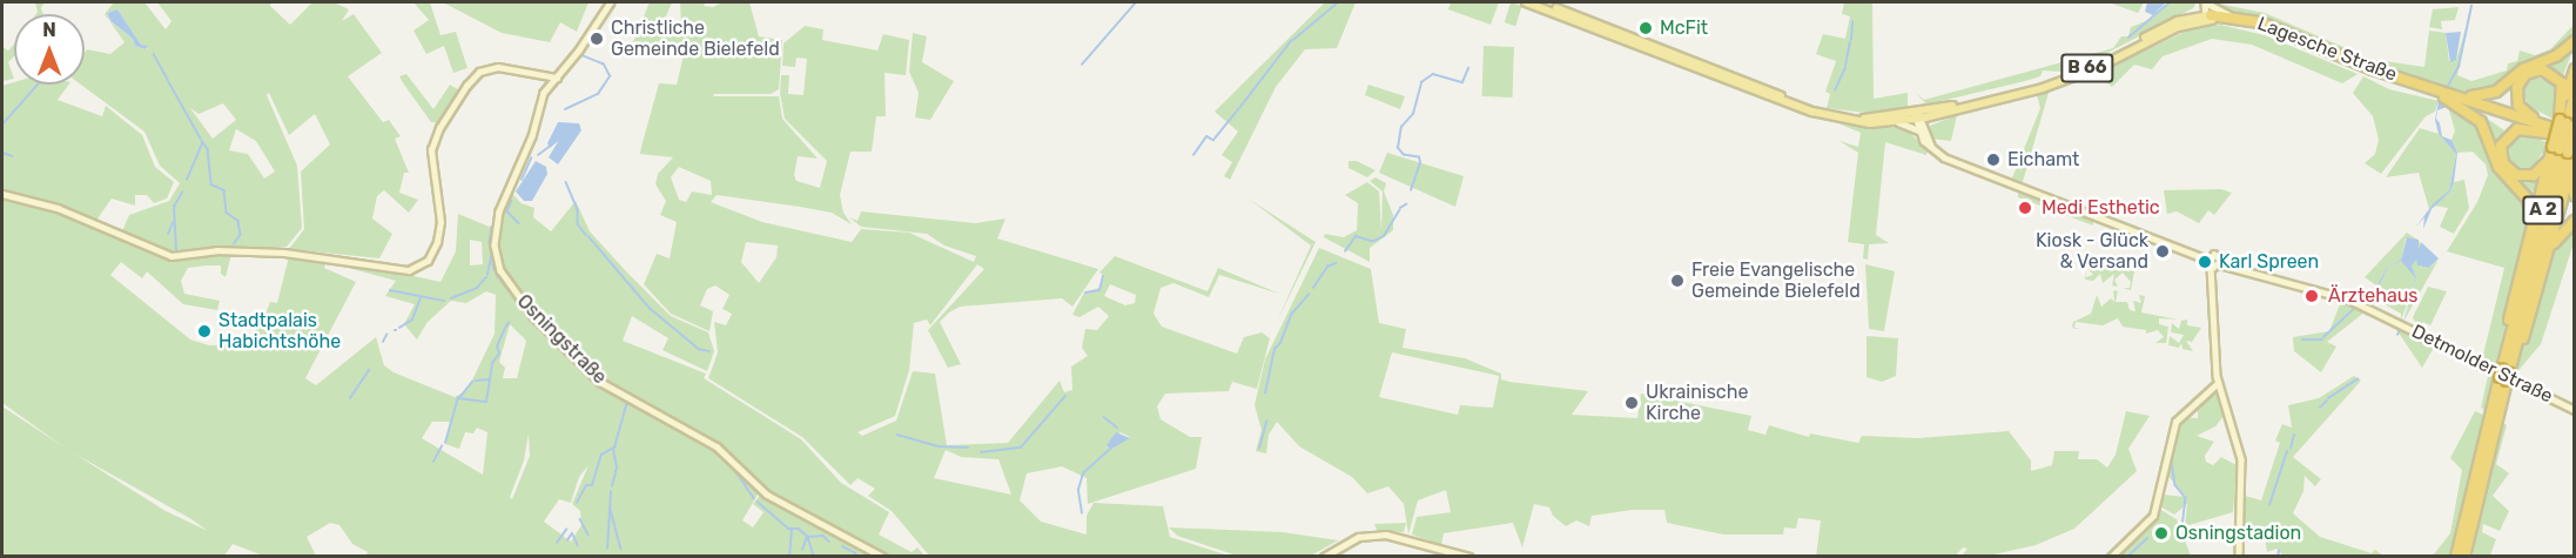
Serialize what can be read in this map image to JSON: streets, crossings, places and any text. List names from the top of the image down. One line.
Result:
{"streets":{"highway":["Lagesche Straße","B 66","A 2"],"street":["Osningstraße","Detmolder Straße"]},"crossings":[["Lagesche Straße","B 66"],["Lagesche Straße","Detmolder Straße"],["B 66","Detmolder Straße"]],"places":["McFit","Christliche Gemeinde Bielefeld","Eichamt","Medi Esthetic","Kiosk - Glück & Versand","Karl Spreen","Freie Evangelische Gemeinde Bielefeld","Ärztehaus","Stadtpalais Habichtshöhe","Ukrainische Kirche","Osningstadion"],"north":"top"}
